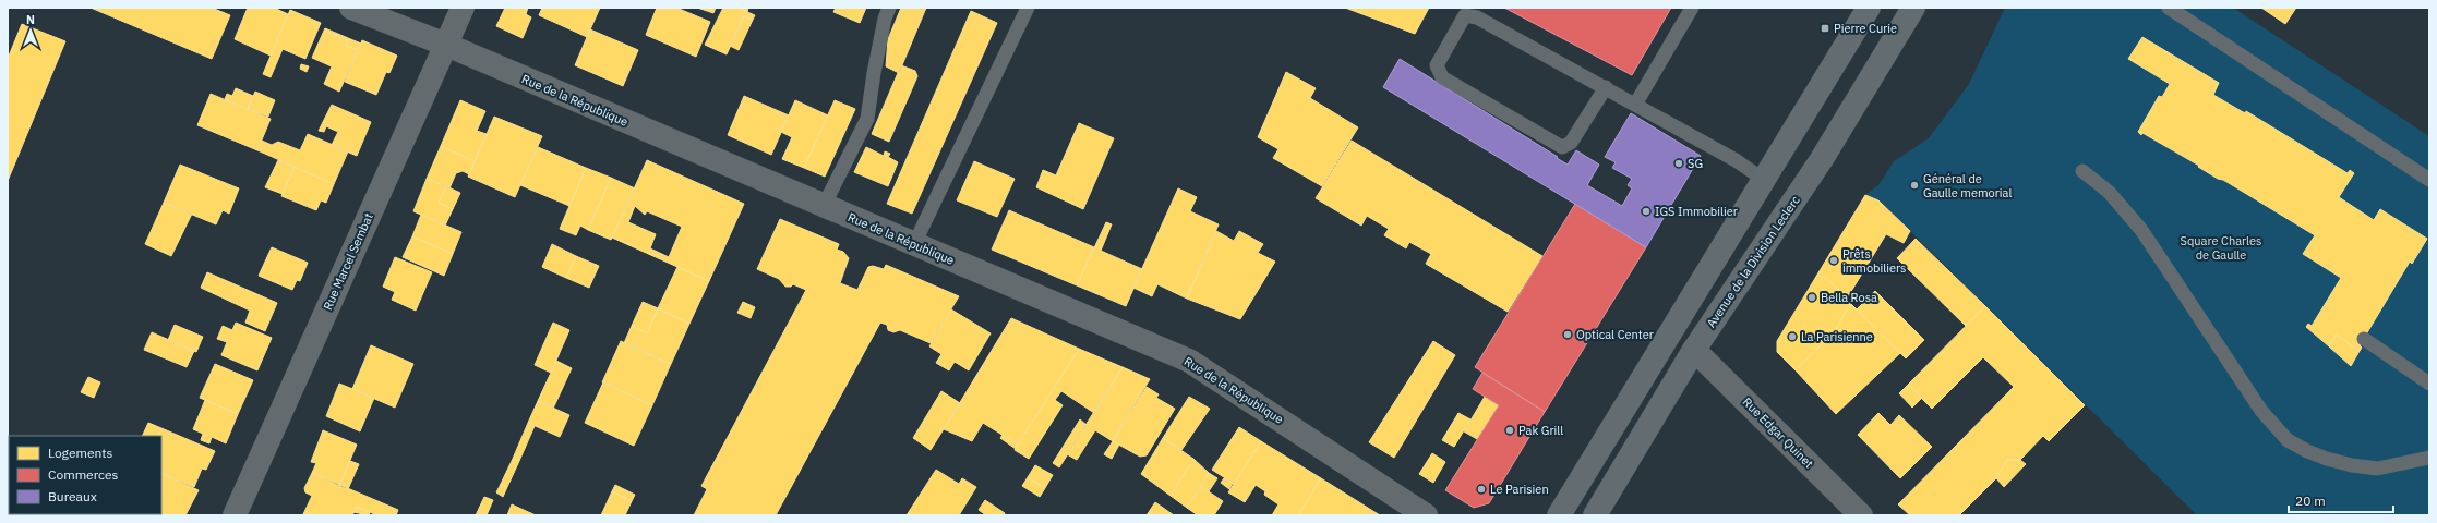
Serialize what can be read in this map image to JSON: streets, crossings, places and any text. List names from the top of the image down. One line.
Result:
{"streets":{"main road":["Avenue de la Division Leclerc"],"street":["Rue de la République","Rue Marcel Sembat","Rue Edgar Quinet"]},"crossings":[["Rue de la République","Rue Marcel Sembat"],["Avenue de la Division Leclerc","Rue Edgar Quinet"]],"parks":["Square Charles de Gaulle"],"places":{"transit":["Pierre Curie"],"other":["SG","Général de Gaulle memorial","IGS Immobilier","Prêts immobiliers","Bella Rosa","Optical Center","La Parisienne","Pak Grill","Le Parisien"]},"legend":["Logements","Commerces","Bureaux"],"scale_bar":"20 m","north":"top"}
